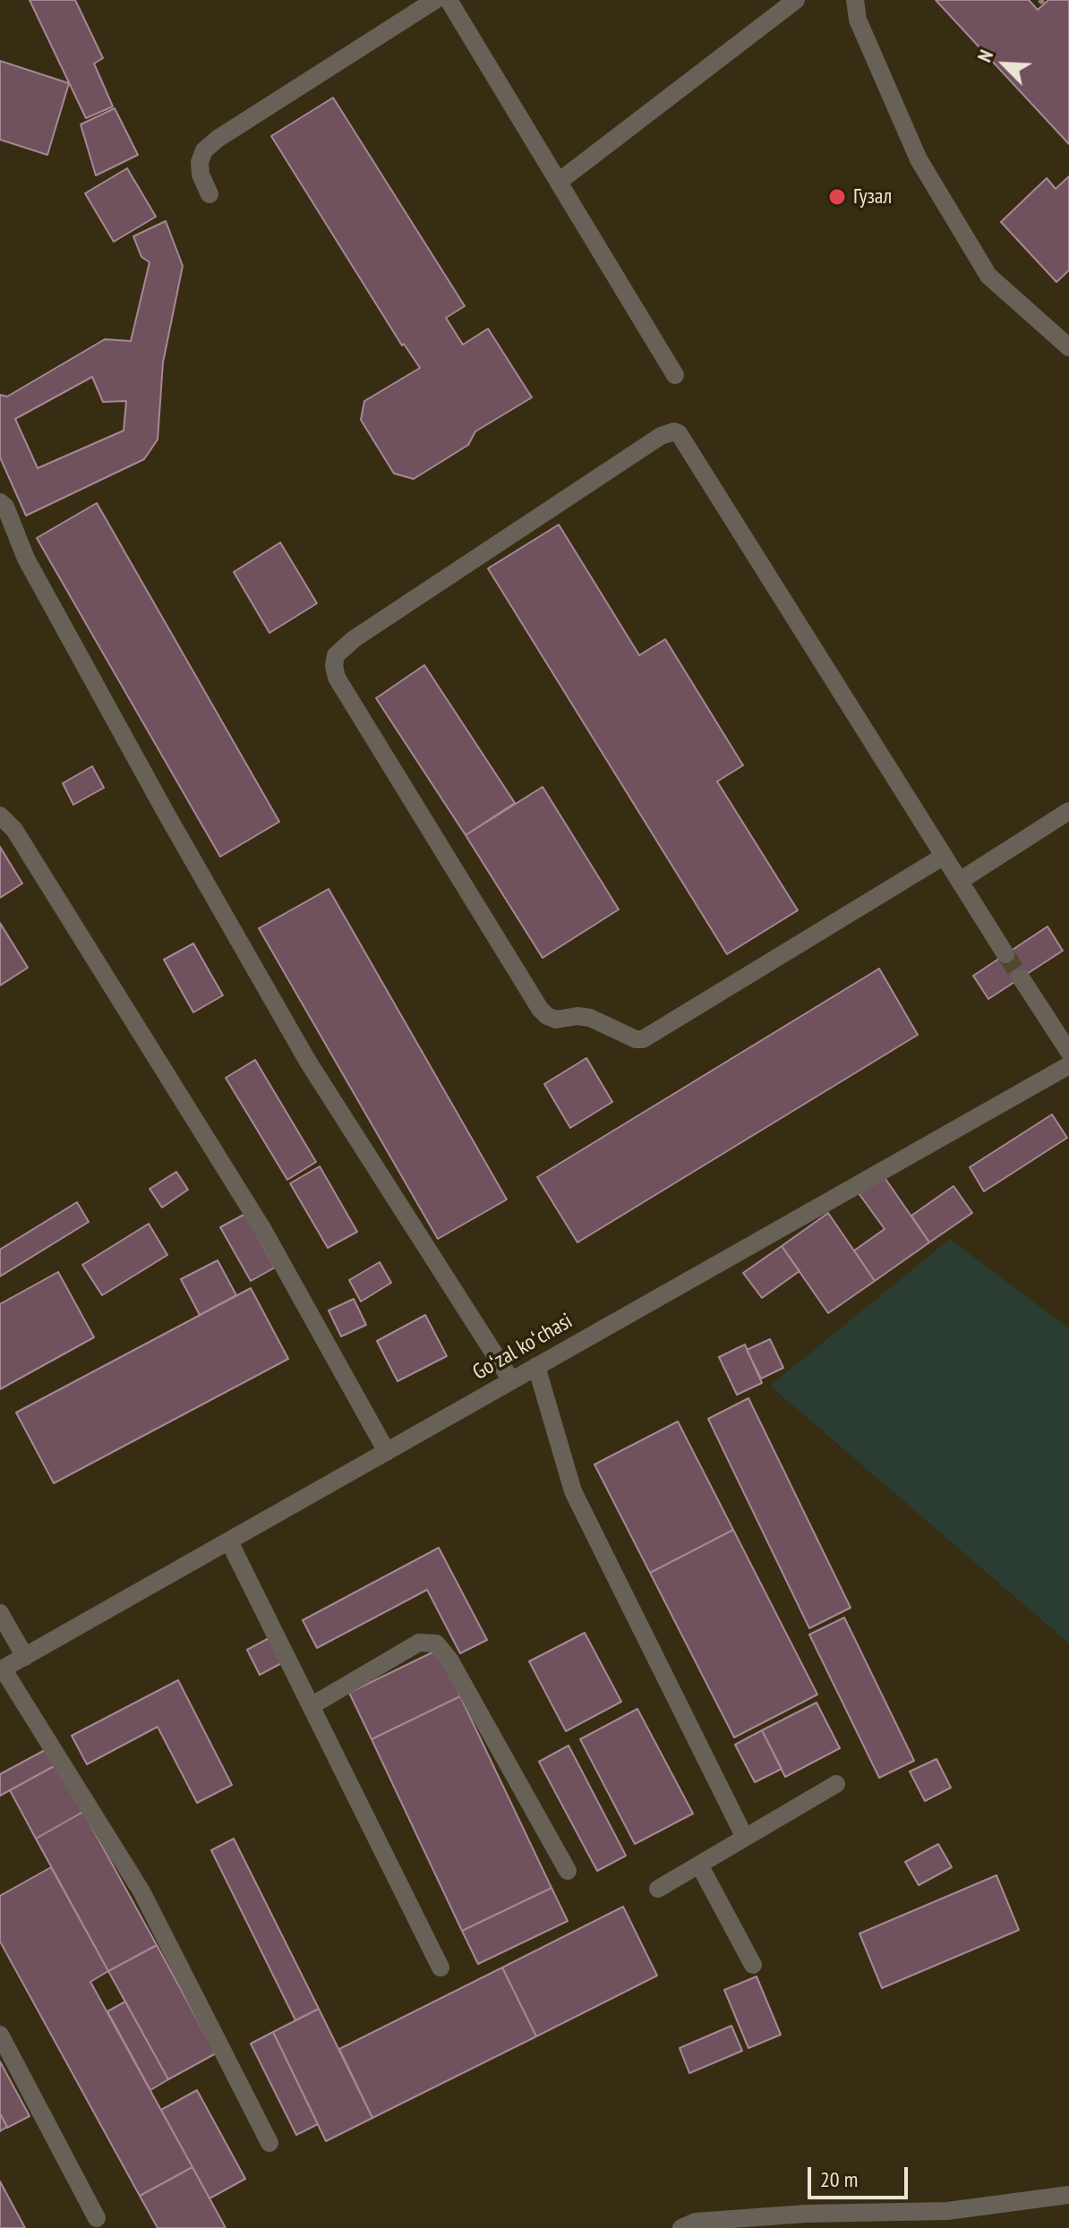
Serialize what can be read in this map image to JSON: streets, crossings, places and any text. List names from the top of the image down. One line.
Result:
{"streets":{"street":["Goʻzal koʻchasi"]},"places":["Гузал"],"scale_bar":"20 m","north":"top left"}
